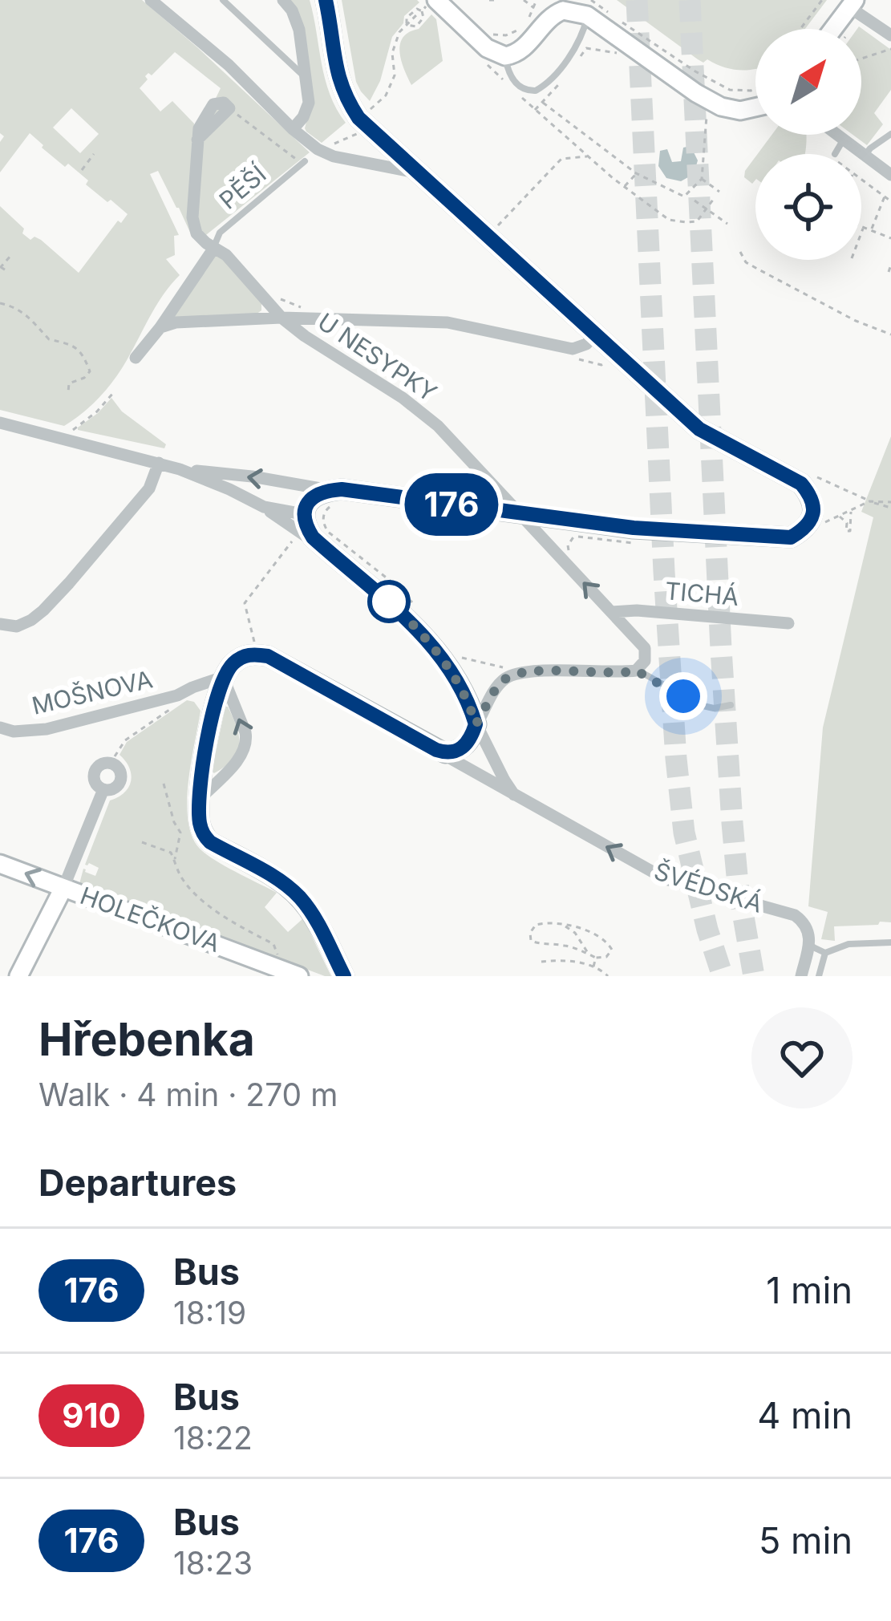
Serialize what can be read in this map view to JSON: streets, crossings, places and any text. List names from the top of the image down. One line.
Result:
{"streets":{"street":["U NESYPKY","TICHÁ","MOŠNOVA","ŠVÉDSKÁ","HOLEČKOVA"],"lane":["PĚŠÍ"]},"crossings":[["PĚŠÍ","U NESYPKY"],["U NESYPKY","TICHÁ"]],"one_way":["ŠVÉDSKÁ"],"lines":["bus line 176"],"north":"top right","page":{"on_map":"176","heading":[["Hřebenka","Walk · 4 min · 270 m"],"Departures"],"list":[{"mark":"176","name":"Bus","note":"18:19","value":"1 min"},{"mark":"910","name":"Bus","note":"18:22","value":"4 min"},{"mark":"176","name":"Bus","note":"18:23","value":"5 min"}]}}
